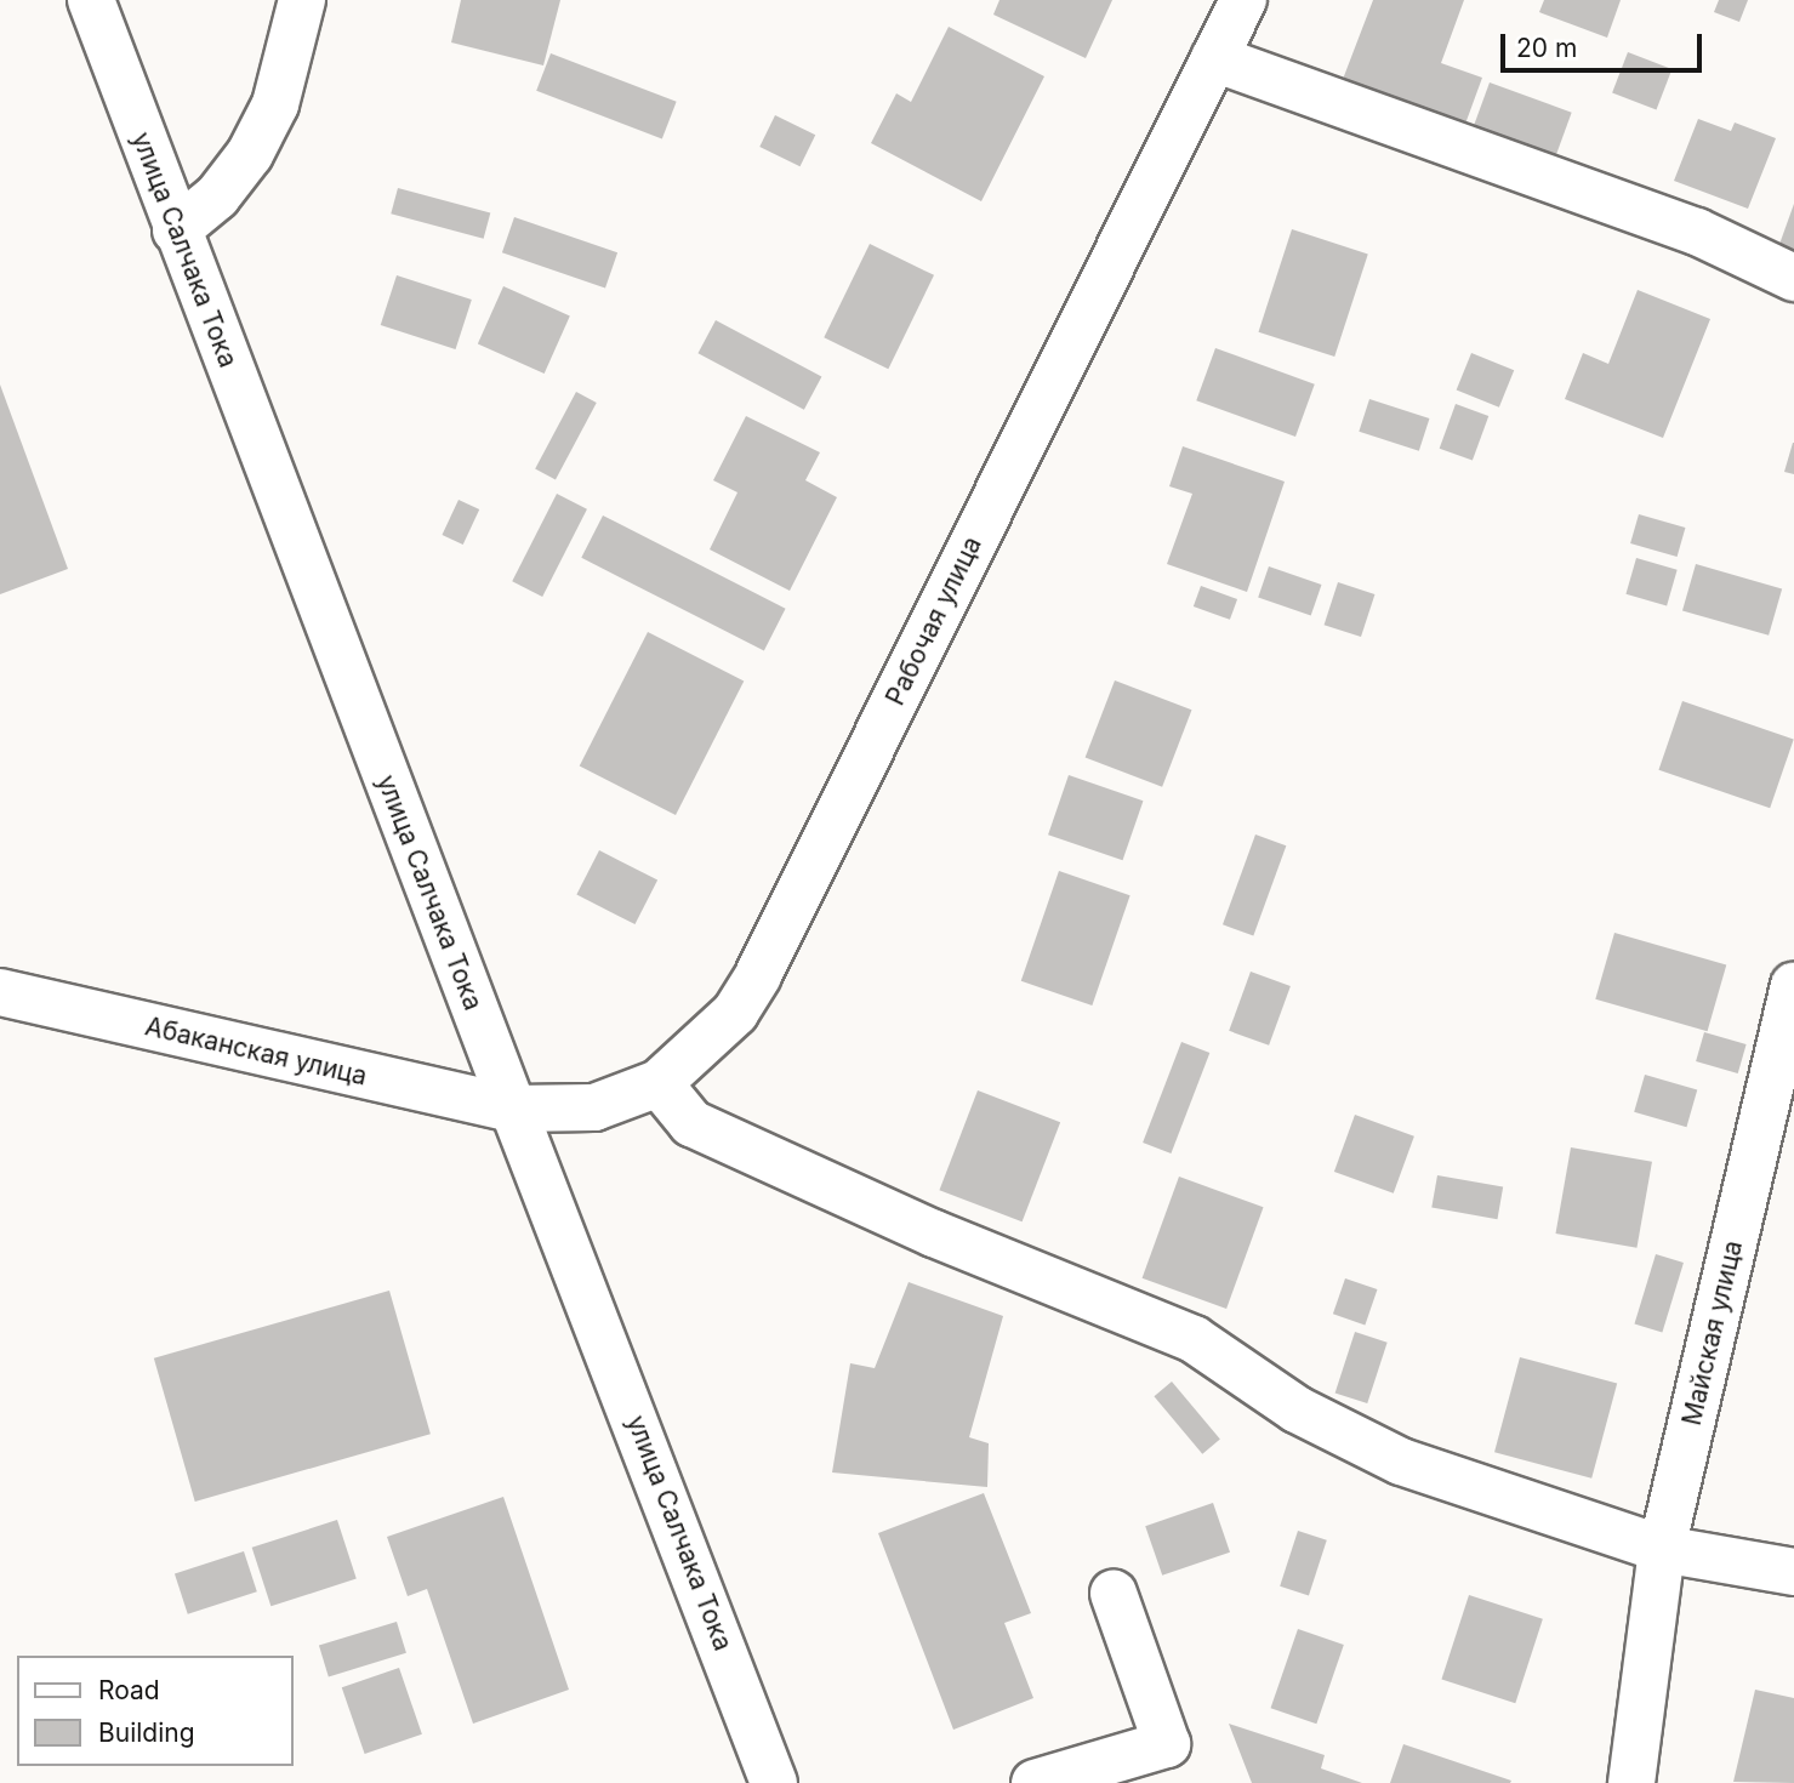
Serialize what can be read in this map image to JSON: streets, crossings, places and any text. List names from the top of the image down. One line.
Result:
{"streets":{"street":["улица Салчака Тока","Рабочая улица","Абаканская улица","Майская улица"]},"crossings":[["улица Салчака Тока","Рабочая улица"],["улица Салчака Тока","Абаканская улица"],["Рабочая улица","Абаканская улица"]],"legend":["Road","Building"],"scale_bar":"20 m"}
